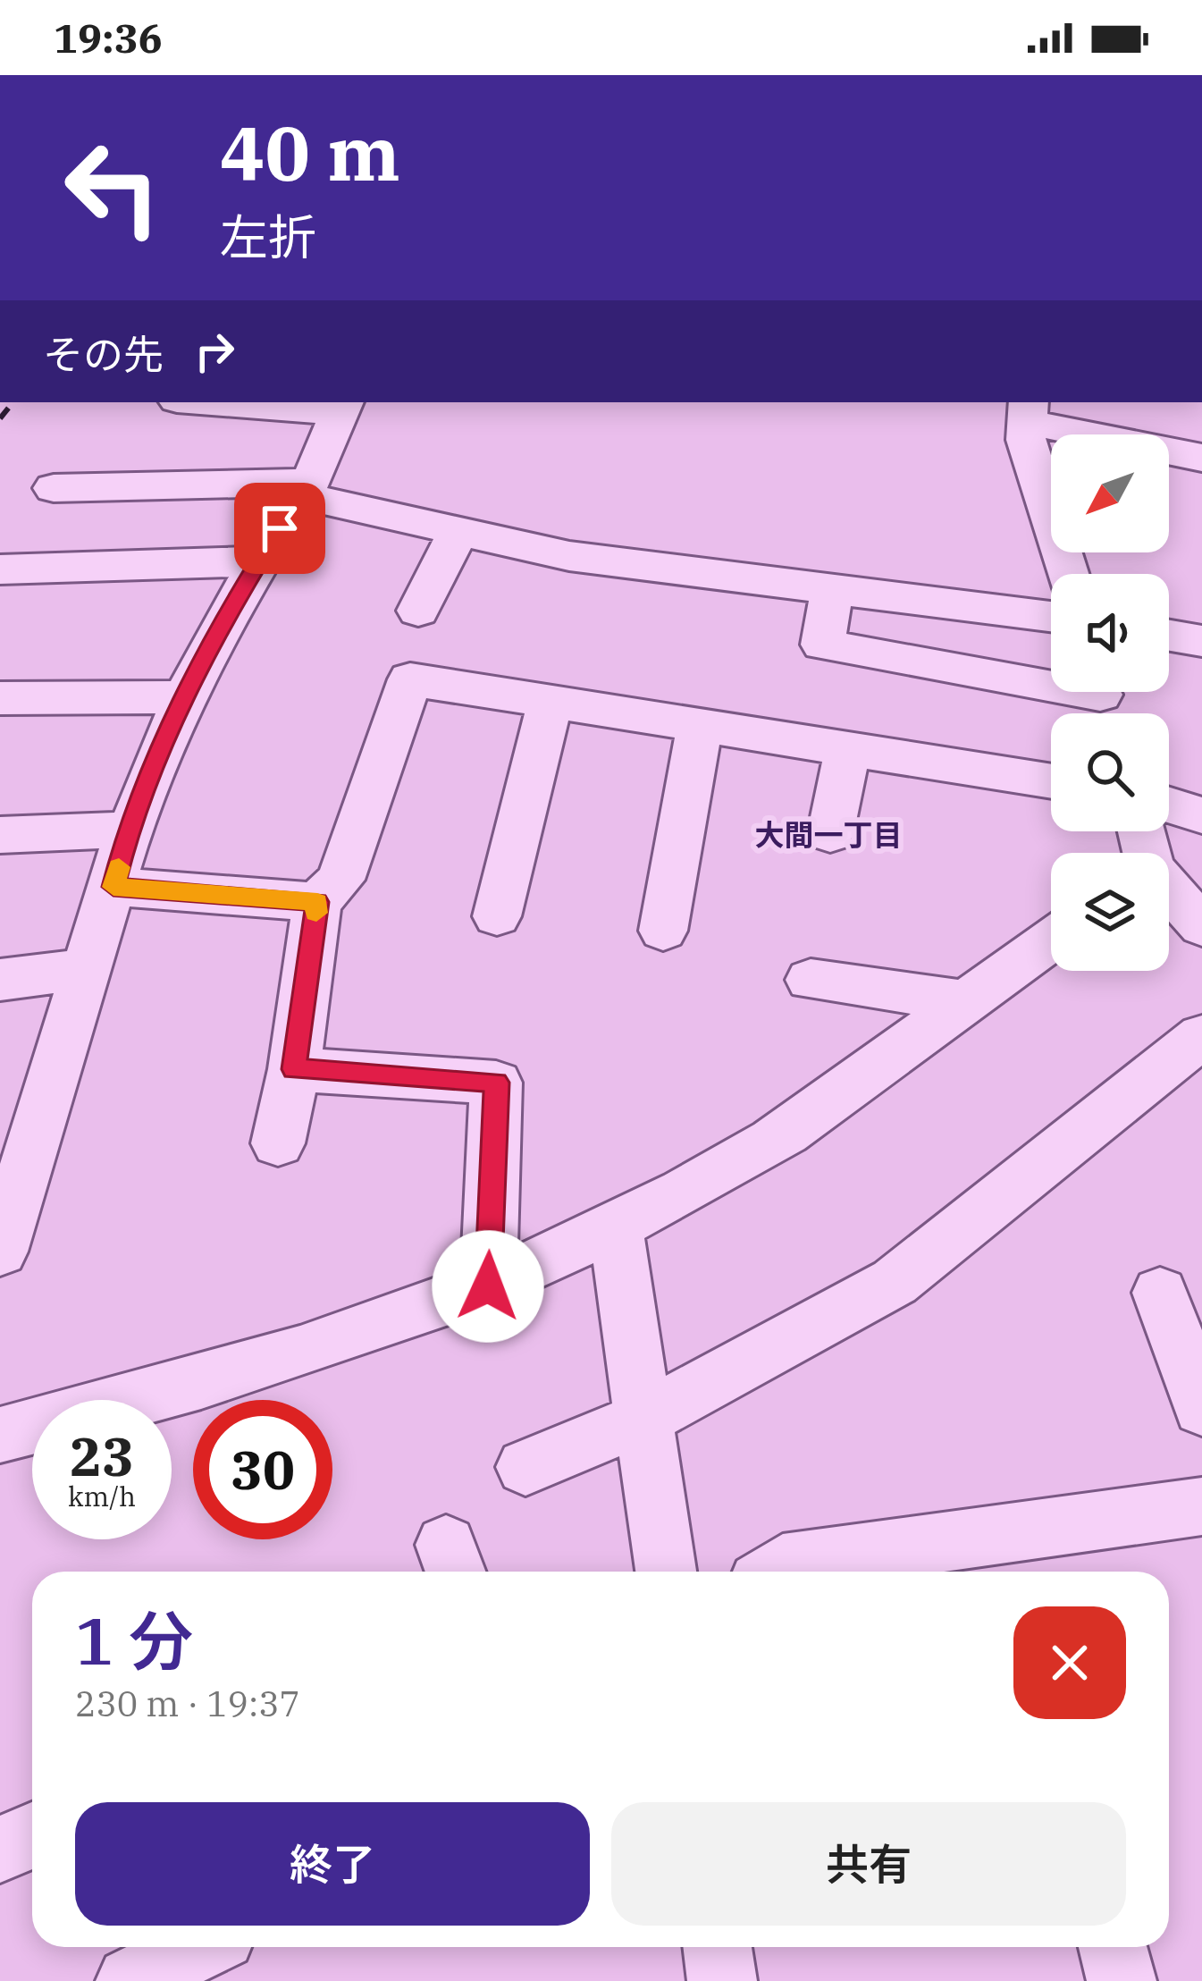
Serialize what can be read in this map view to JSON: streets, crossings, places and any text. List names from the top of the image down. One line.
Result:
{"districts":["大間一丁目"],"north":"bottom left","page":{"status":"19:36","turn":["40 m","左折"],"then":"その先","speed":"23 km/h","limit":"30","heading":["1 分","230 m · 19:37"],"buttons":["終了","共有"]}}
